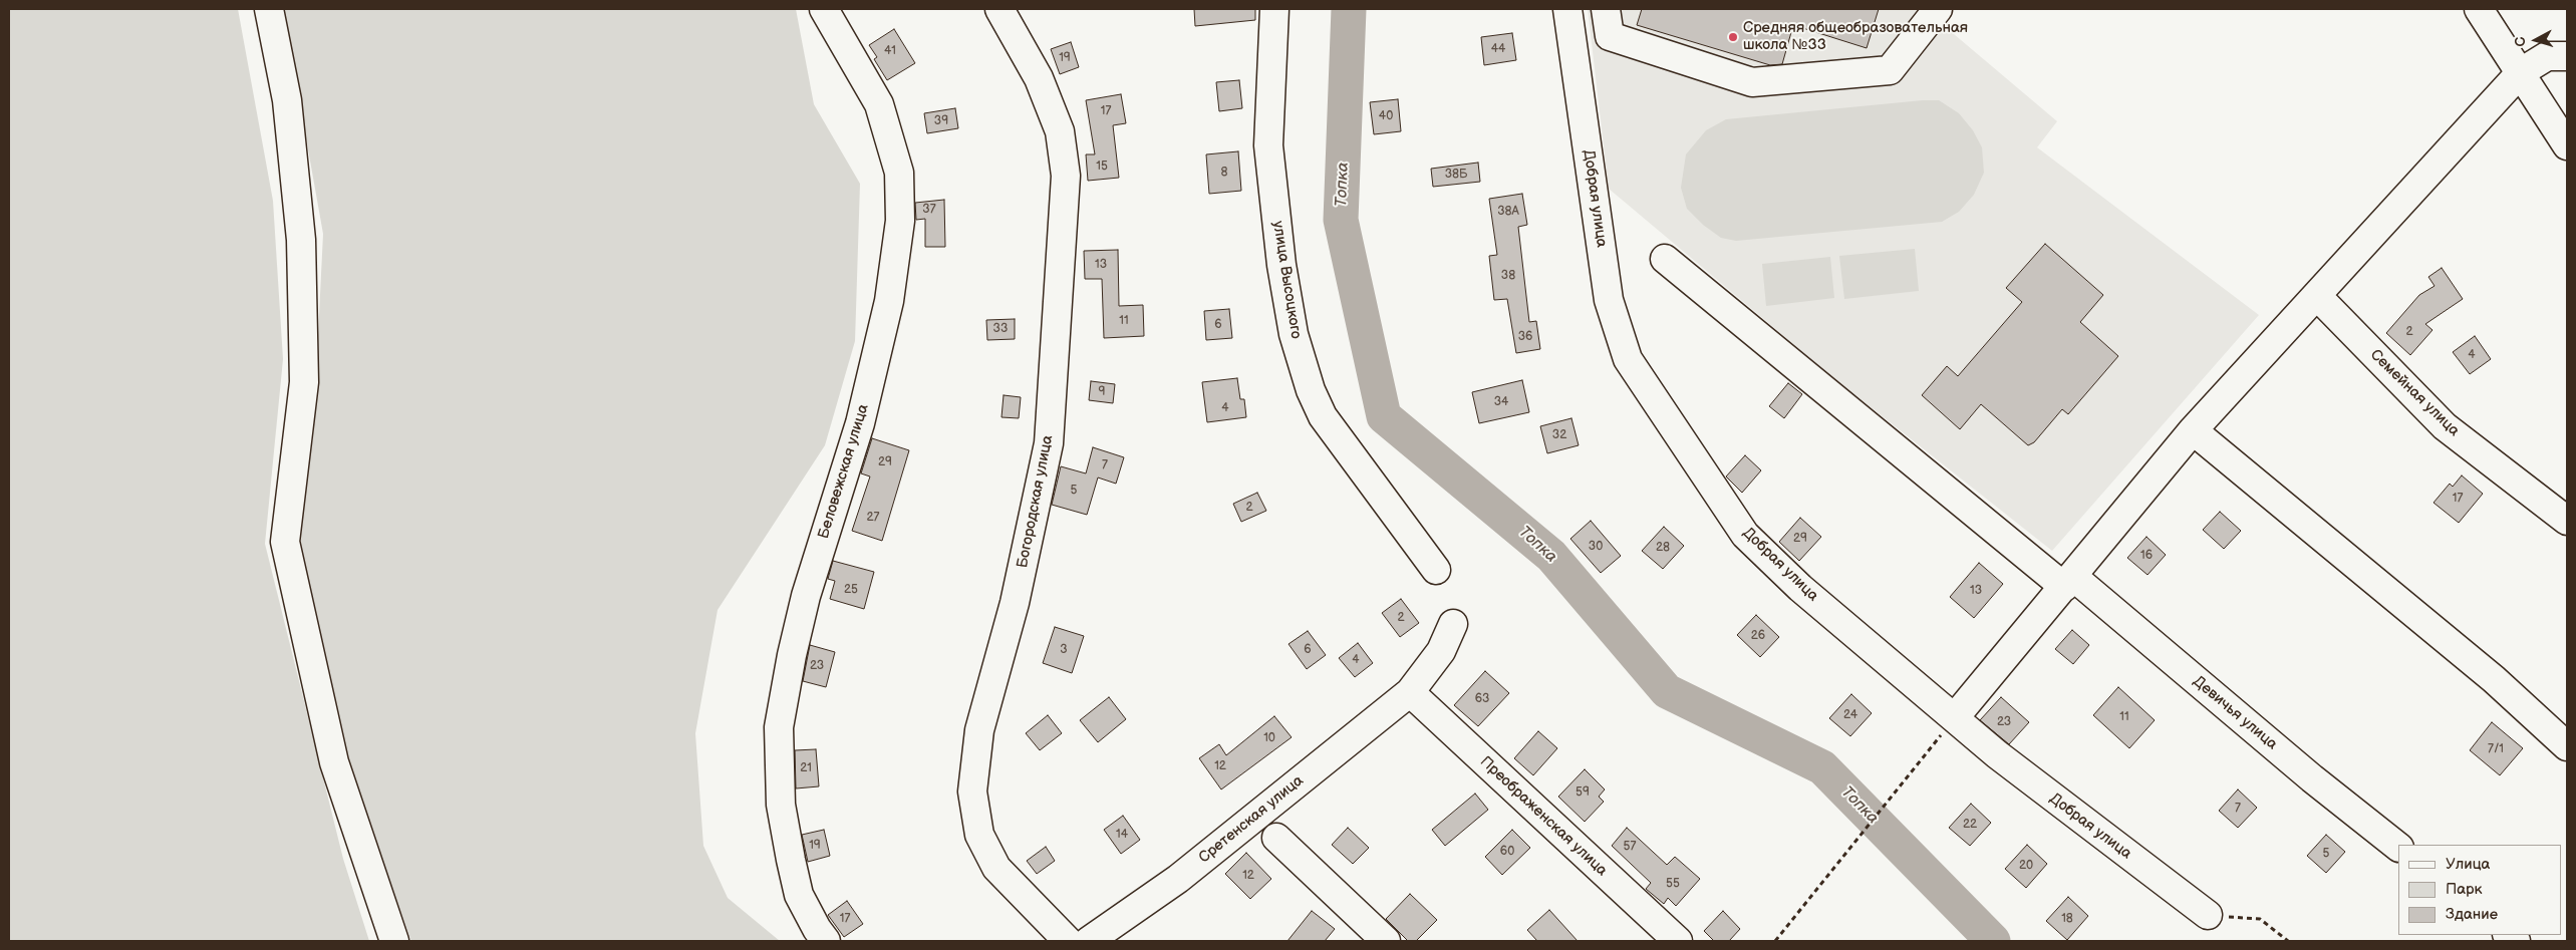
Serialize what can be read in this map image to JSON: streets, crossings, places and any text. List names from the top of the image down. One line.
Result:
{"streets":{"street":["Добрая улица","улица Высоцкого","Семейная улица","Беловежская улица","Богородская улица","Девичья улица","Преображенская улица","Сретенская улица"]},"crossings":[["Преображенская улица","Сретенская улица"]],"water":["Топка"],"places":["Средняя общеобразовательная школа №33"],"house_numbers":["44","41","19","17","40","39","15","8","38Б","37","38А","13","38","11","6","33","2","36","4","9","34","4","32","29","7","5","17","2","27","29","30","28","16","25","13","2","26","3","6","4","23","63","24","11","23","10","7/1","12","21","59","7","22","14","19","57","60","5","20","12","55","17","18"],"legend":["Улица","Парк","Здание"],"north":"left"}
